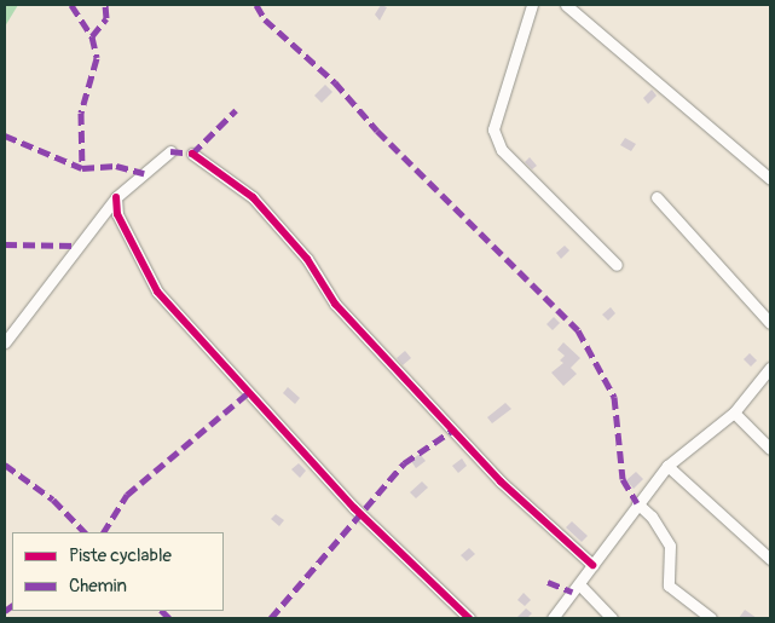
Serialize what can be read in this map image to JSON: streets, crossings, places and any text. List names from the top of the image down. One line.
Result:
{"legend":["Piste cyclable","Chemin"]}
